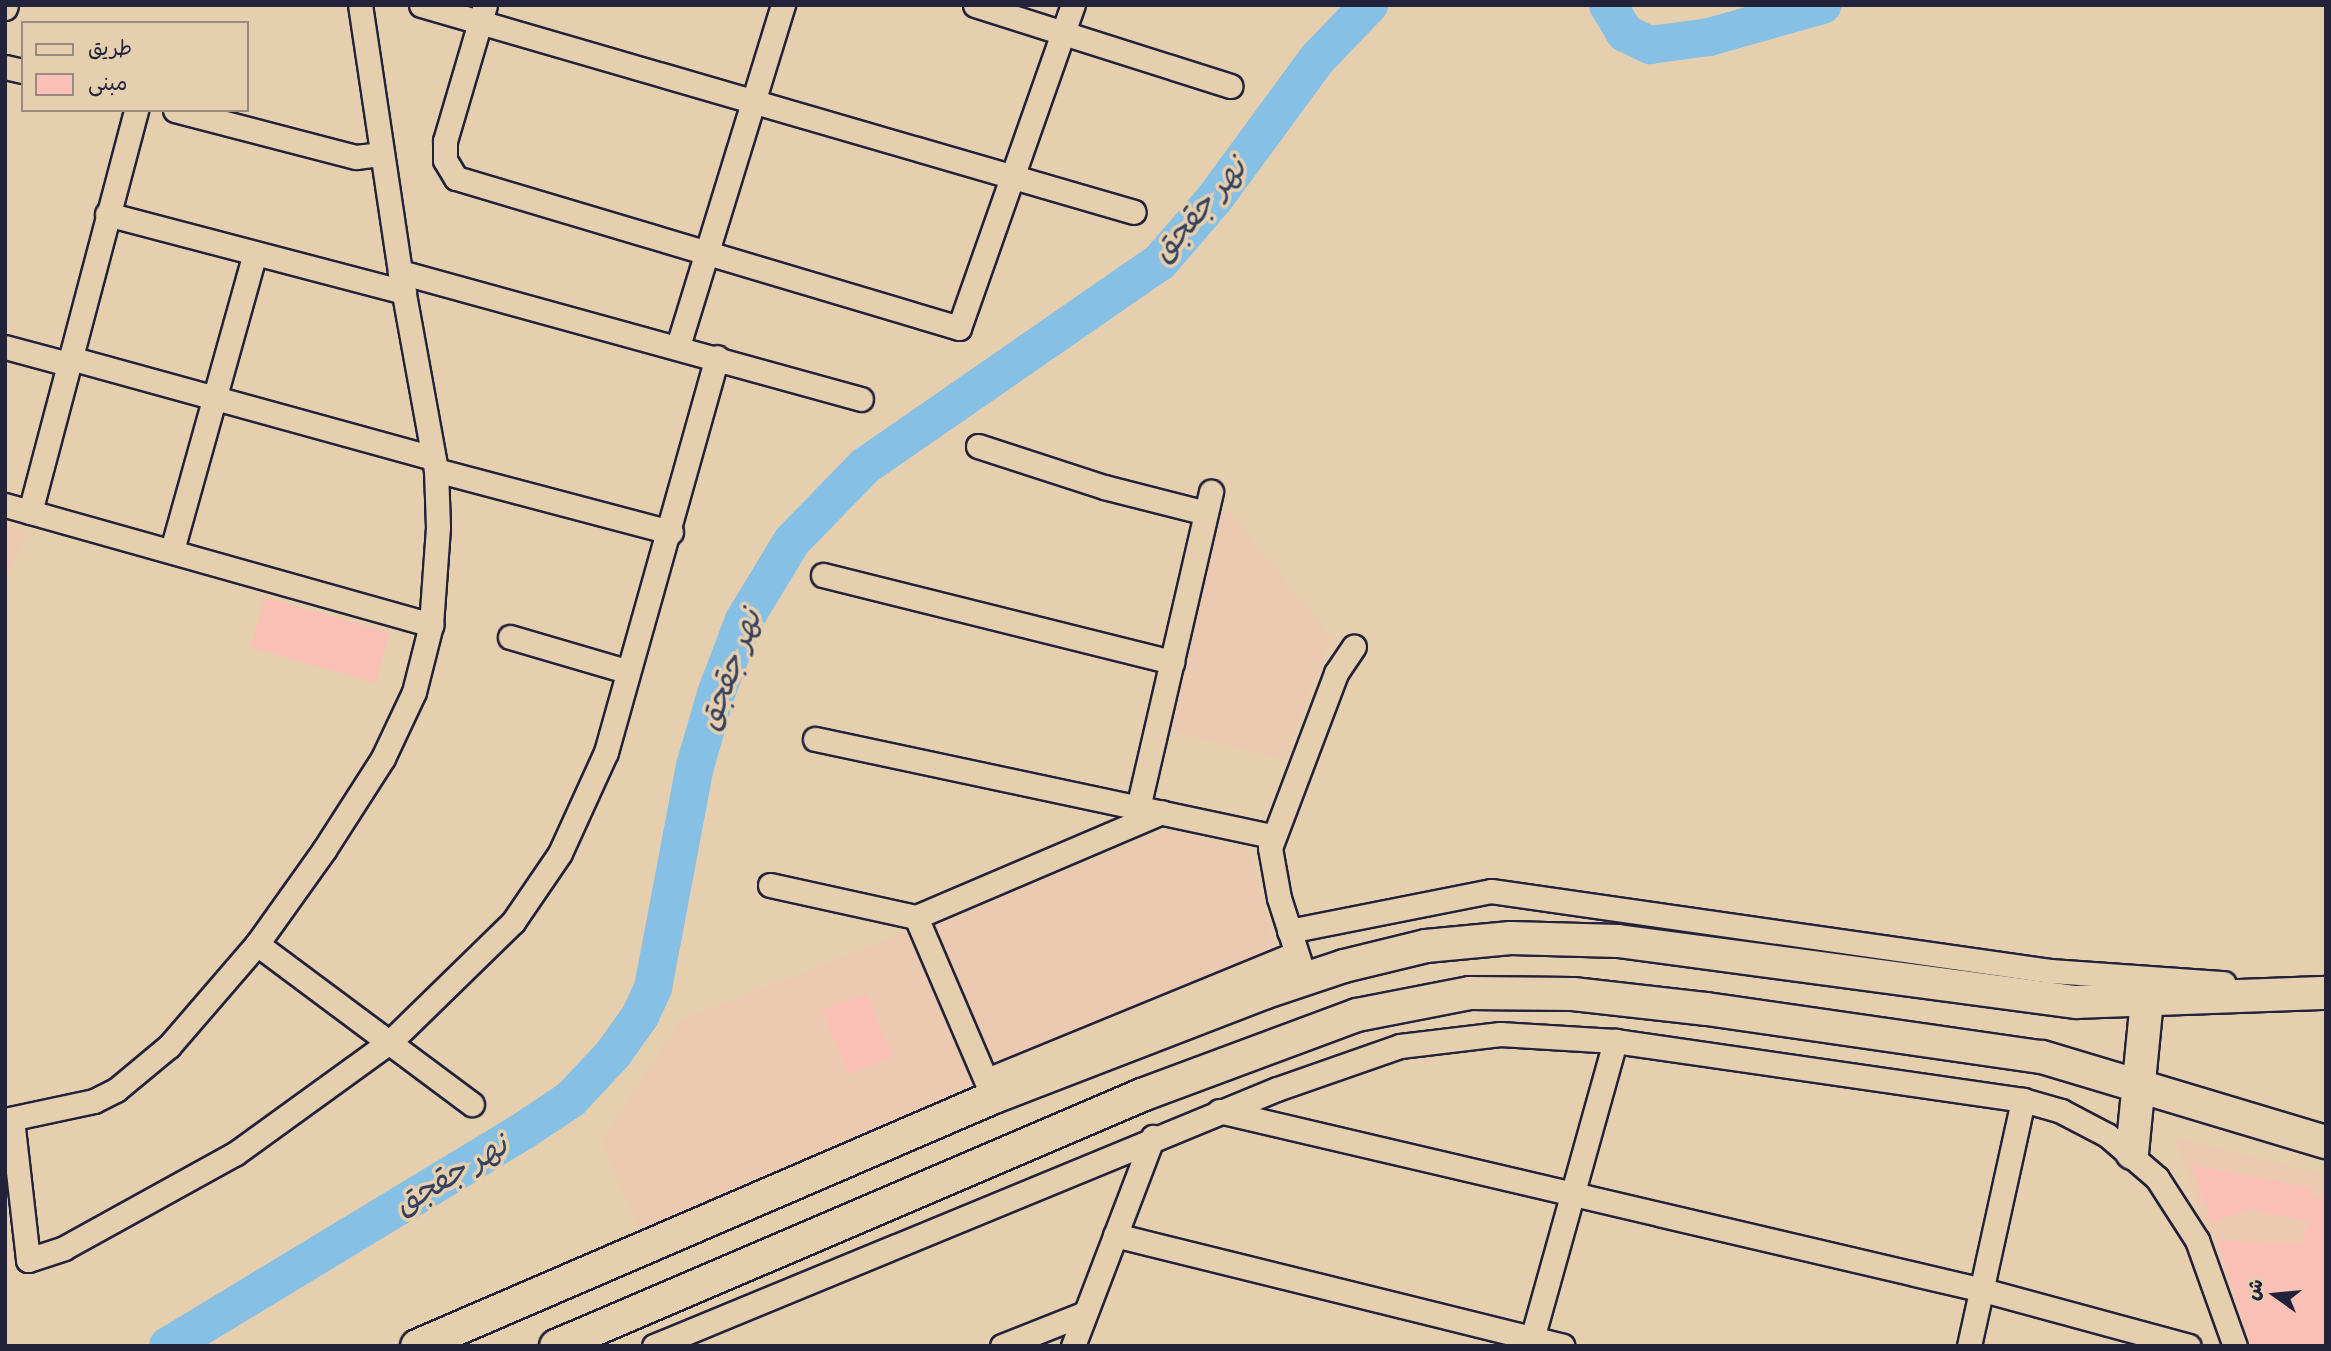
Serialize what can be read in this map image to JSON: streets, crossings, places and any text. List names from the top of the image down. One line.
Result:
{"water":["نهر جقجق"],"legend":["طريق","مبنى"],"north":"left"}
